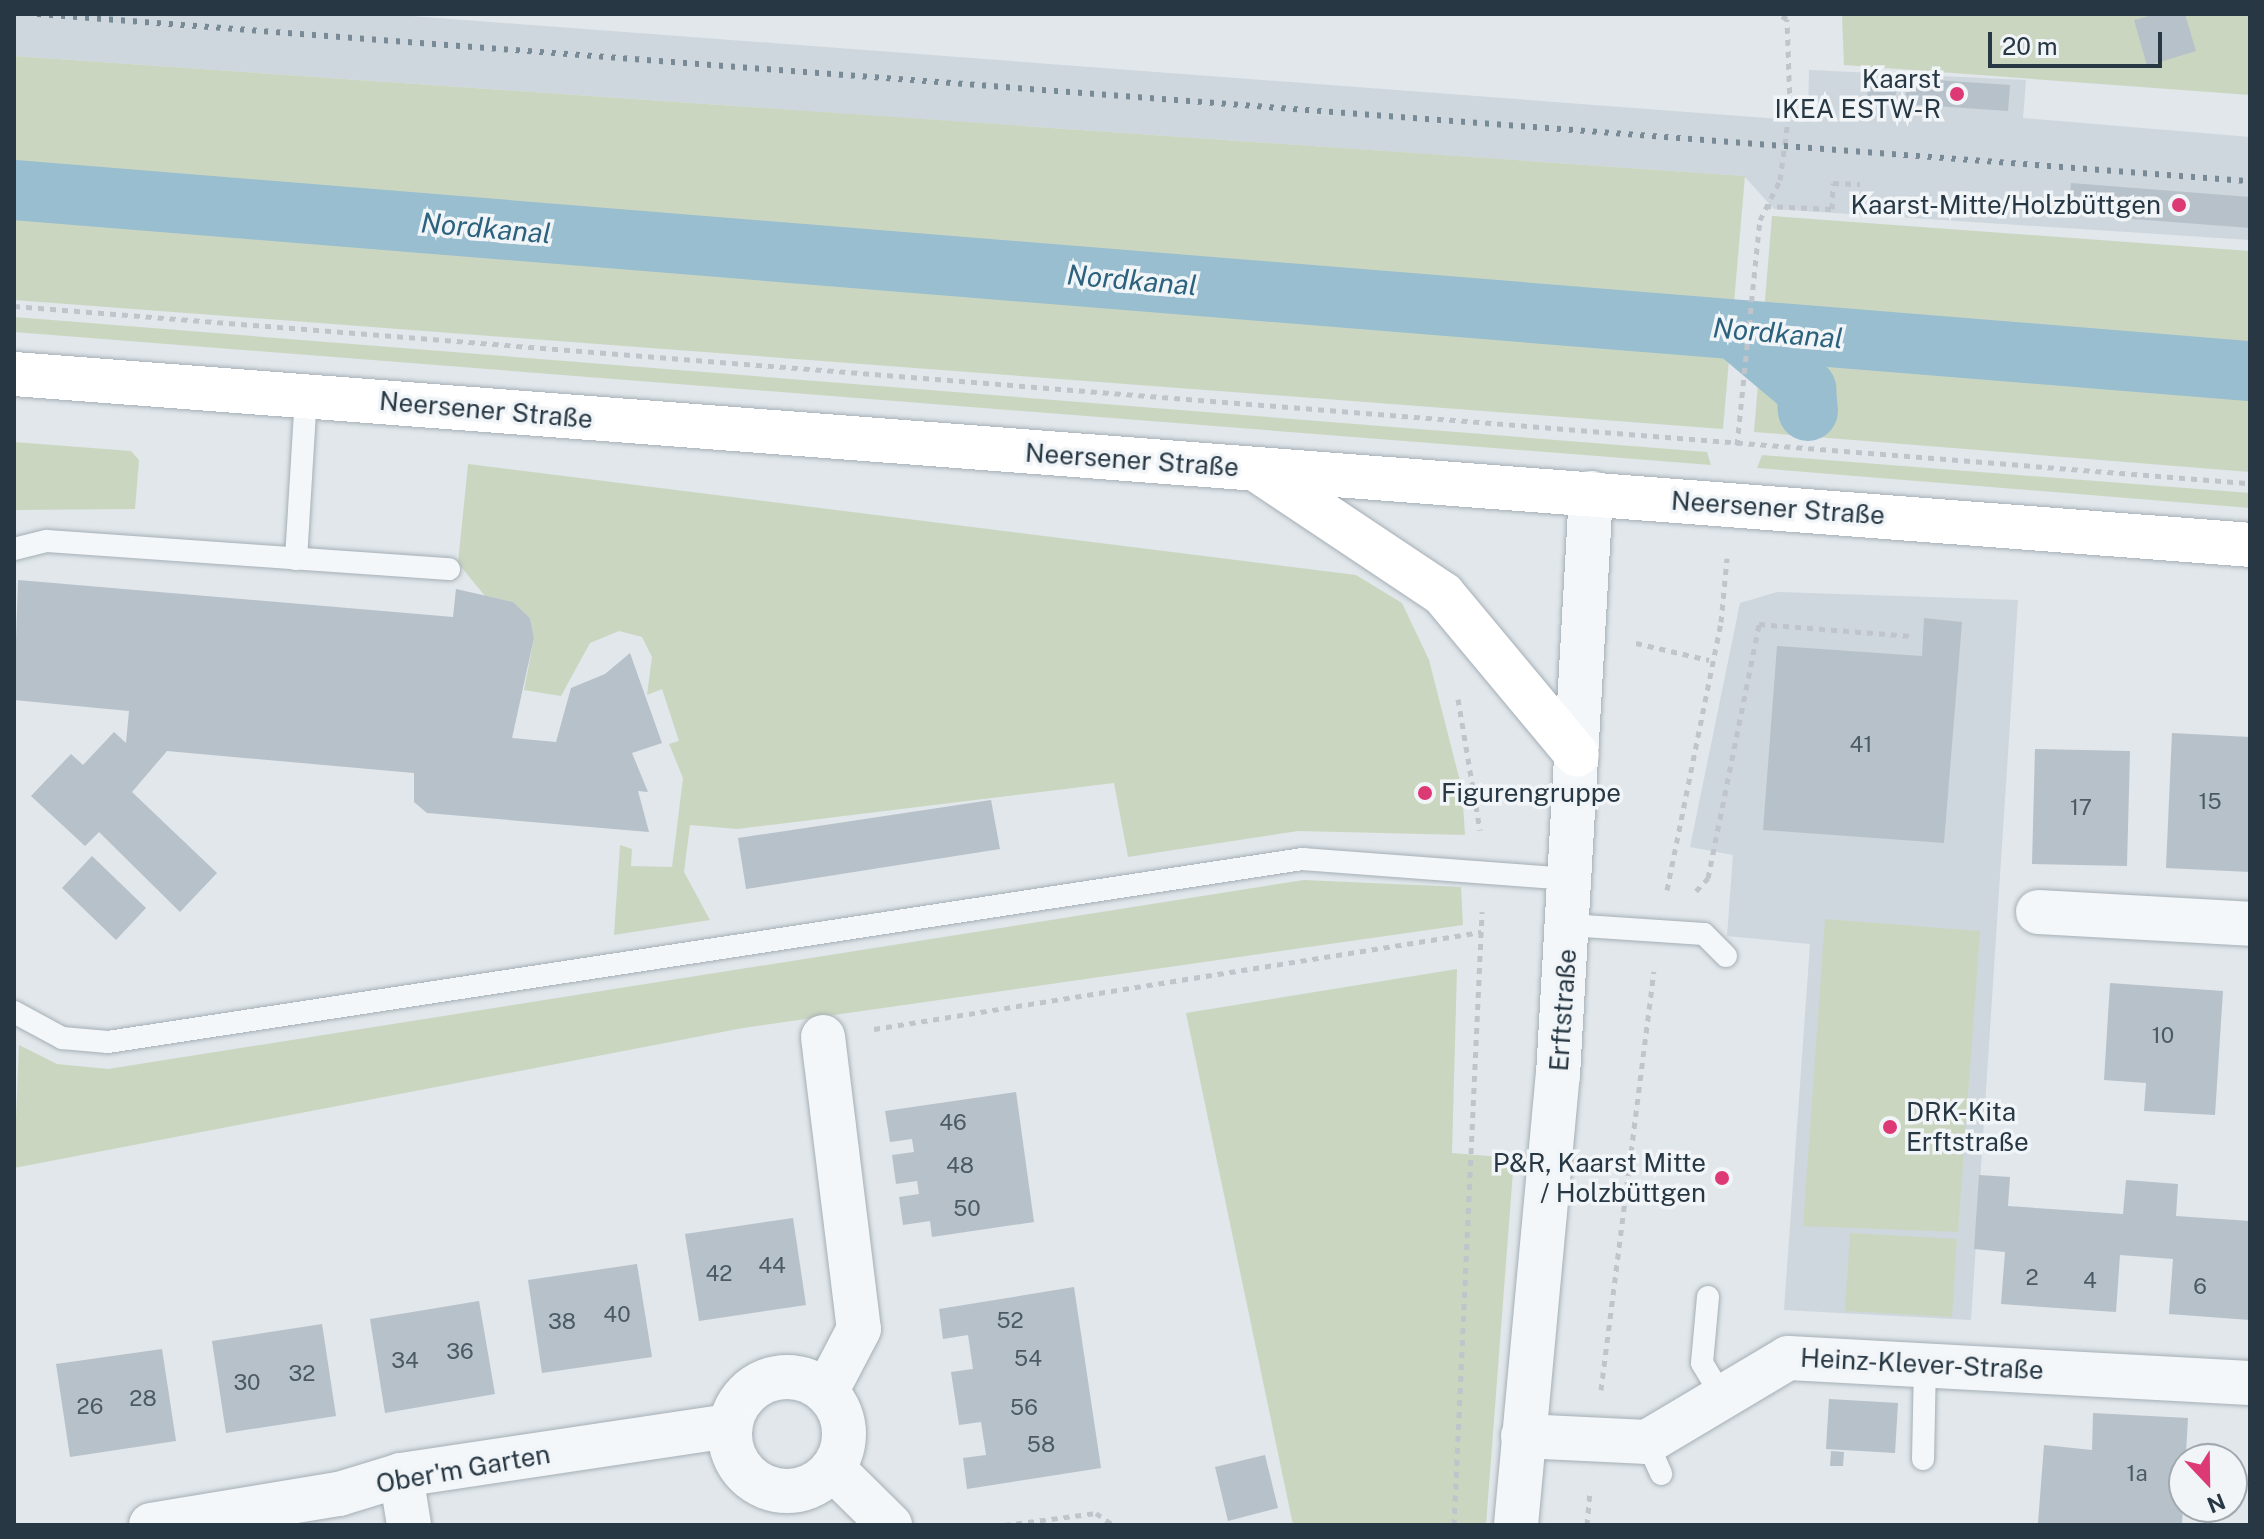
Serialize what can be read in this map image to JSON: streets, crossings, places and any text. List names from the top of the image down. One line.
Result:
{"streets":{"main road":["Neersener Straße"],"street":["Erftstraße","Heinz-Klever-Straße","Ober'm Garten"]},"crossings":[["Neersener Straße","Erftstraße"],["Erftstraße","Heinz-Klever-Straße"]],"water":["Nordkanal"],"places":["Kaarst IKEA ESTW-R","Kaarst-Mitte/Holzbüttgen","Figurengruppe","DRK-Kita Erftstraße","P&R, Kaarst Mitte / Holzbüttgen"],"house_numbers":["41","15","17","10","46","48","50","44","42","2","4","6","40","52","38","36","54","34","32","30","28","26","56","58","1a"],"scale_bar":"20 m","north":"bottom"}
